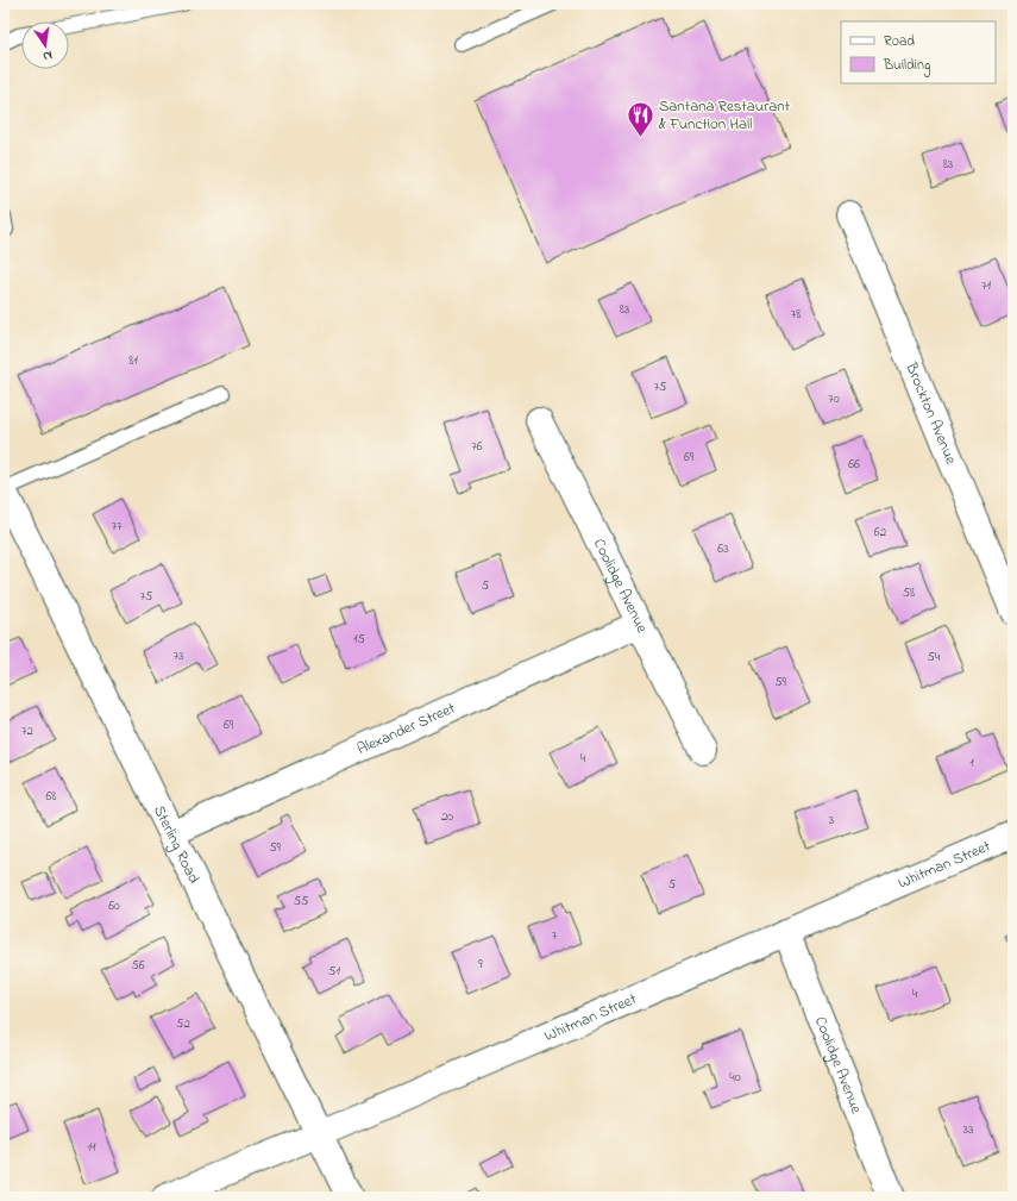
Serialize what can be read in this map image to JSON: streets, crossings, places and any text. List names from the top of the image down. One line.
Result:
{"streets":{"street":["Brockton Avenue","Coolidge Avenue","Alexander Street","Sterling Road","Whitman Street"]},"crossings":[["Coolidge Avenue","Alexander Street"],["Coolidge Avenue","Whitman Street"],["Alexander Street","Sterling Road"],["Sterling Road","Whitman Street"]],"places":{"restaurant":["Santana Restaurant & Function Hall"]},"house_numbers":["83","71","83","78","81","75","70","76","69","66","77","62","63","5","58","75","15","73","54","59","69","72","4","1","68","20","3","59","5","55","60","7","9","56","51","4","52","40","33","11"],"legend":["Road","Building"],"north":"bottom"}
